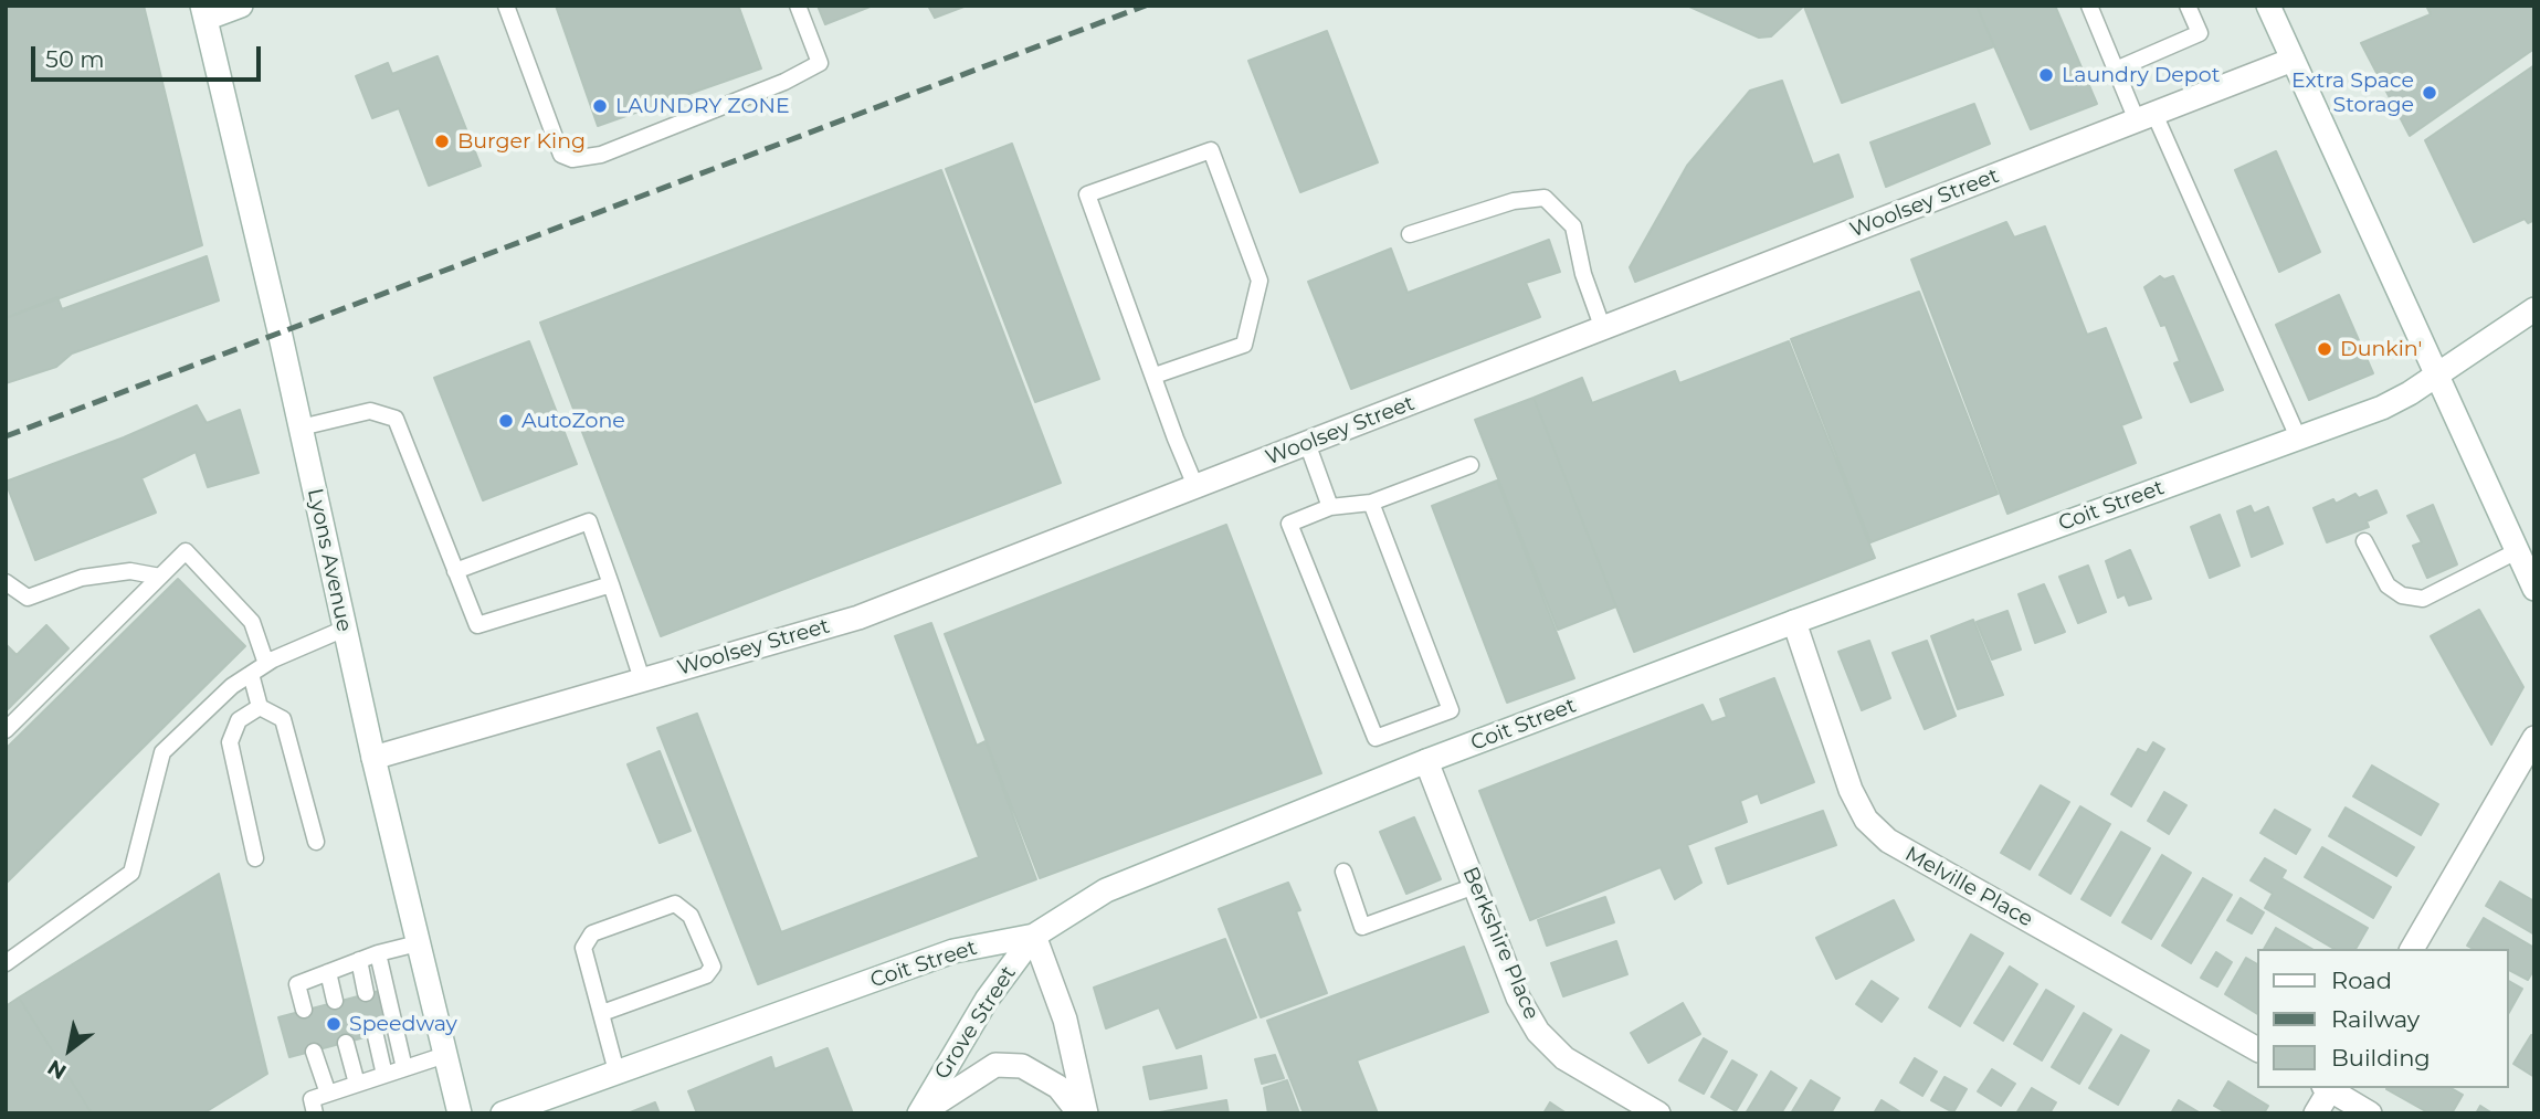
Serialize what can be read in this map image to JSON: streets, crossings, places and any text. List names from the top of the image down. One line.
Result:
{"streets":{"street":["Woolsey Street","Coit Street","Lyons Avenue","Melville Place","Berkshire Place","Grove Street"]},"crossings":[["Woolsey Street","Lyons Avenue"],["Coit Street","Melville Place"],["Coit Street","Berkshire Place"],["Coit Street","Grove Street"]],"places":["Laundry Depot","Extra Space Storage","LAUNDRY ZONE","Burger King","Dunkin'","AutoZone","Speedway"],"legend":["Road","Railway","Building"],"scale_bar":"50 m","north":"bottom left"}
